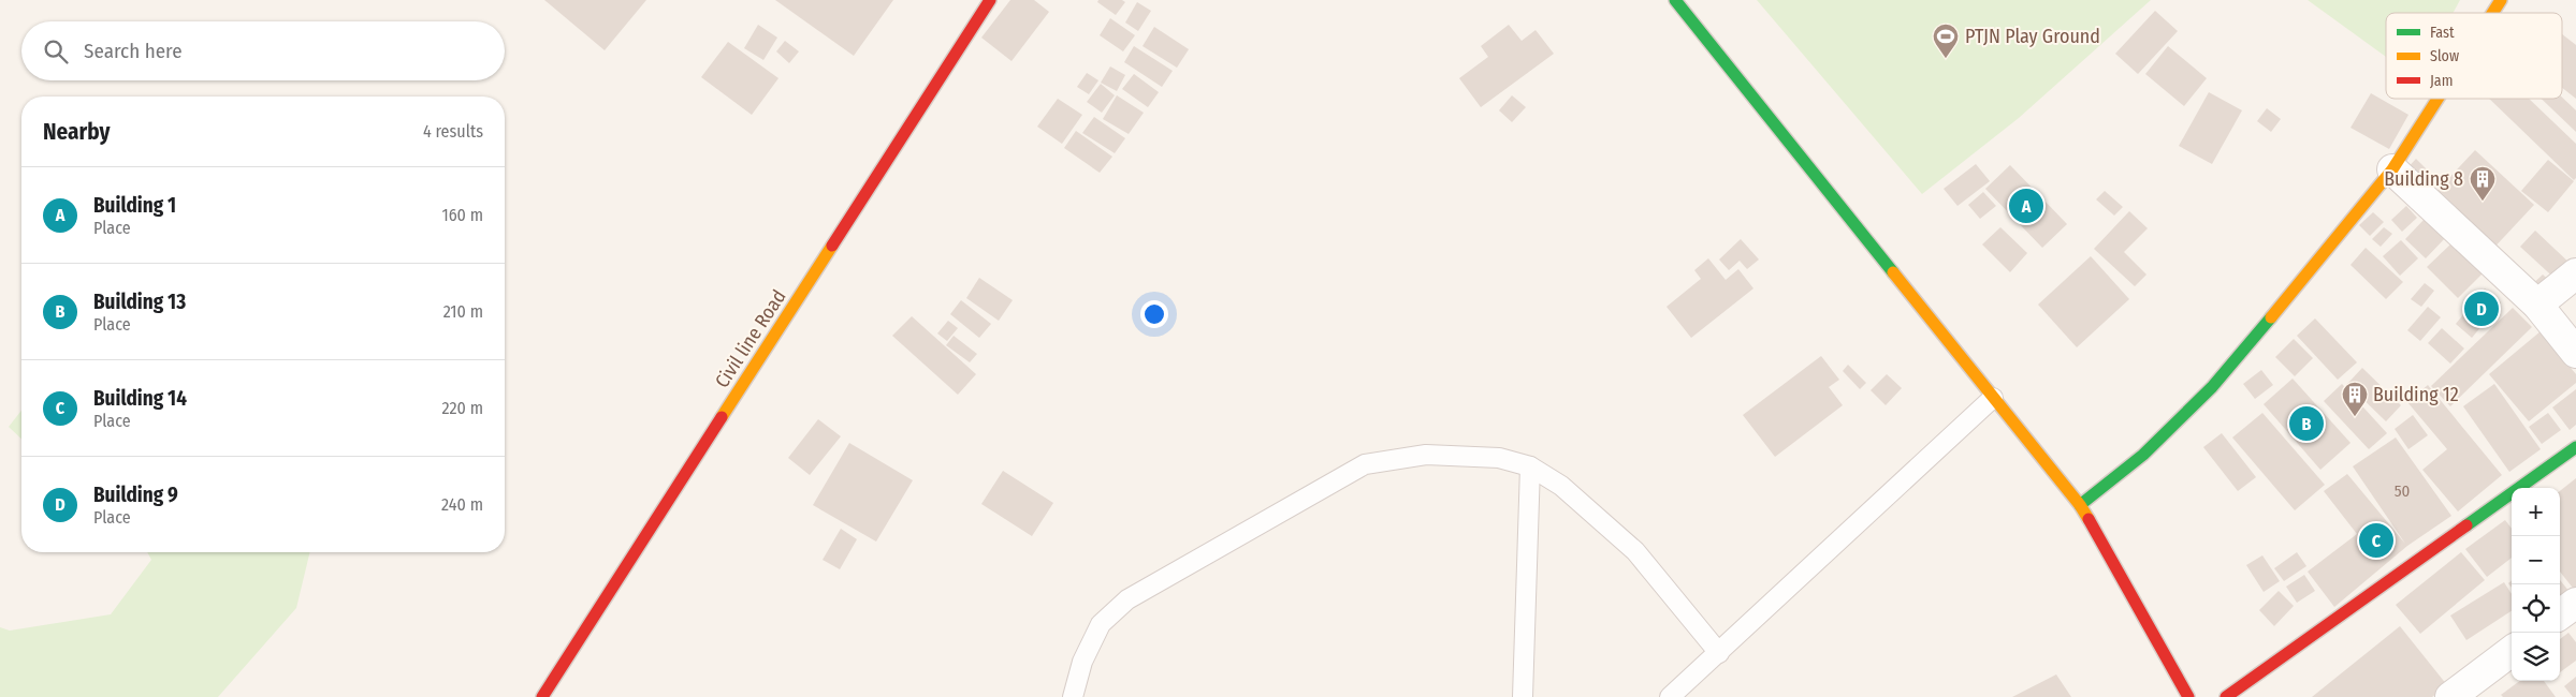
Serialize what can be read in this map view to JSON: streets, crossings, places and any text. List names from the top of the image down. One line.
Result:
{"streets":{"street":["Civil line Road"]},"places":{"sports":["PTJN Play Ground"],"building":["Building 8","Building 12"]},"house_numbers":["50"],"legend":["Fast","Slow","Jam"],"page":{"search":"Search here","heading":["Nearby","4 results"],"list":[{"mark":"A","name":"Building 1","note":"Place","value":"160 m"},{"mark":"B","name":"Building 13","note":"Place","value":"210 m"},{"mark":"C","name":"Building 14","note":"Place","value":"220 m"},{"mark":"D","name":"Building 9","note":"Place","value":"240 m"}],"pins":["A","D","B","C"],"map_buttons":["+","−"]}}
